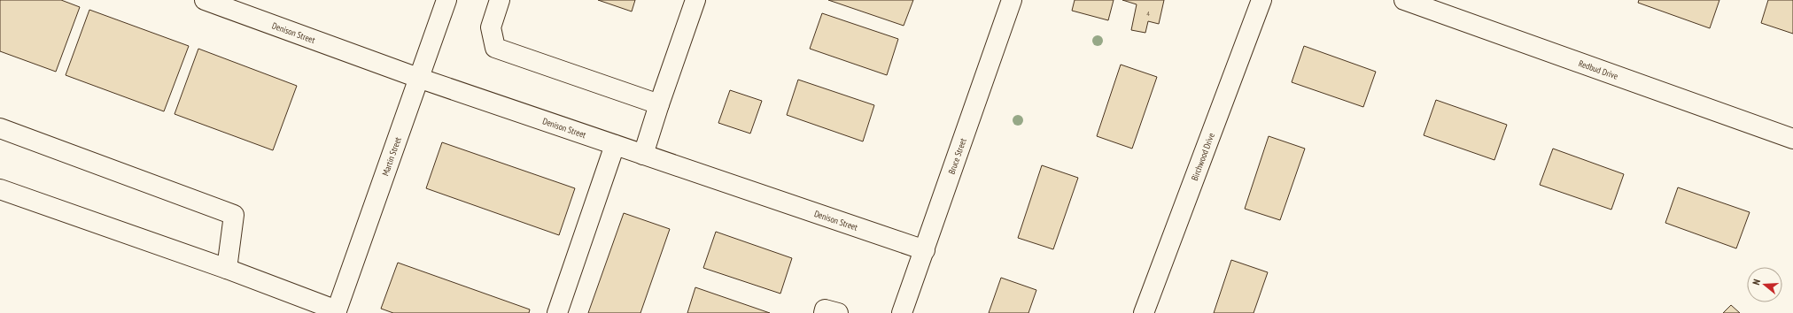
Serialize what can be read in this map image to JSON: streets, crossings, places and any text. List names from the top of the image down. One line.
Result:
{"streets":{"street":["Denison Street","Redbud Drive","Martin Street","Bruce Street","Birchwood Drive"]},"crossings":[["Denison Street","Martin Street"],["Denison Street","Bruce Street"]],"house_numbers":["4"],"north":"left"}
